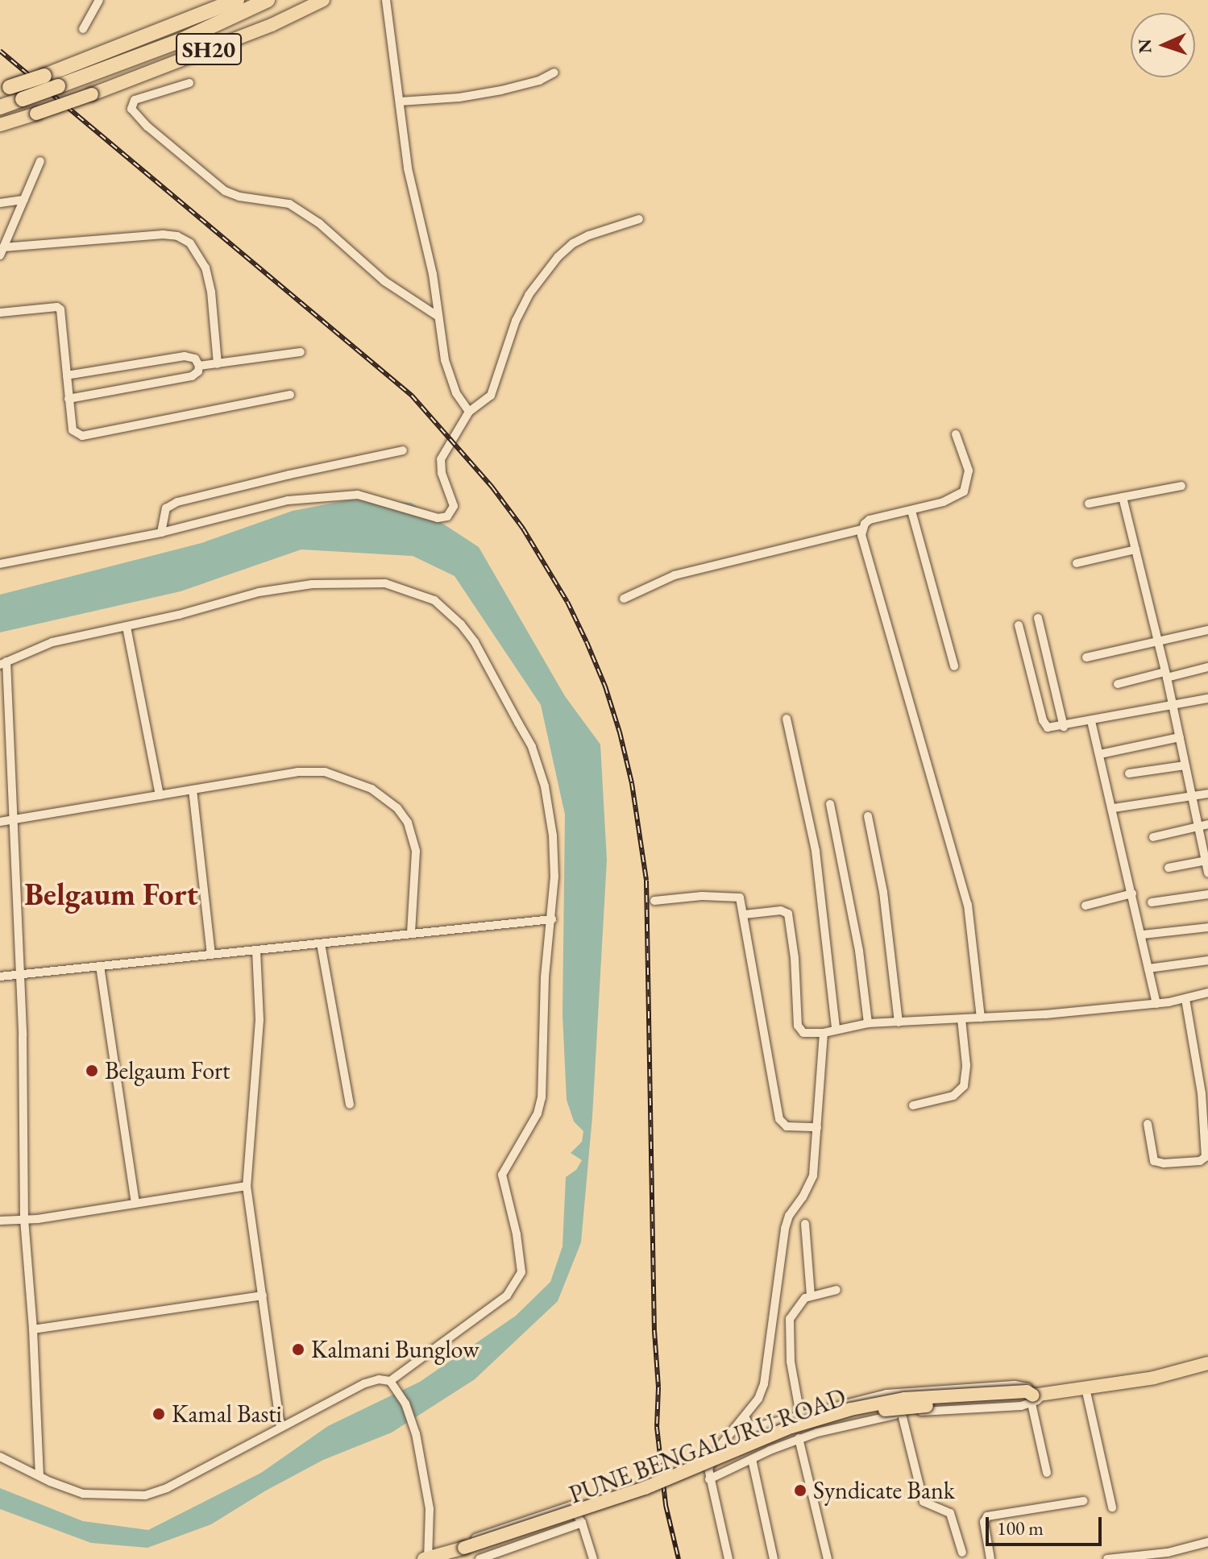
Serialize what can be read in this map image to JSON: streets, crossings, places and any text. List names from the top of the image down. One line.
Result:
{"streets":{"main road":["SH20","PUNE BENGALURU ROAD"]},"districts":["Belgaum Fort"],"places":["Belgaum Fort","Kalmani Bunglow","Kamal Basti","Syndicate Bank"],"scale_bar":"100 m","north":"left"}
